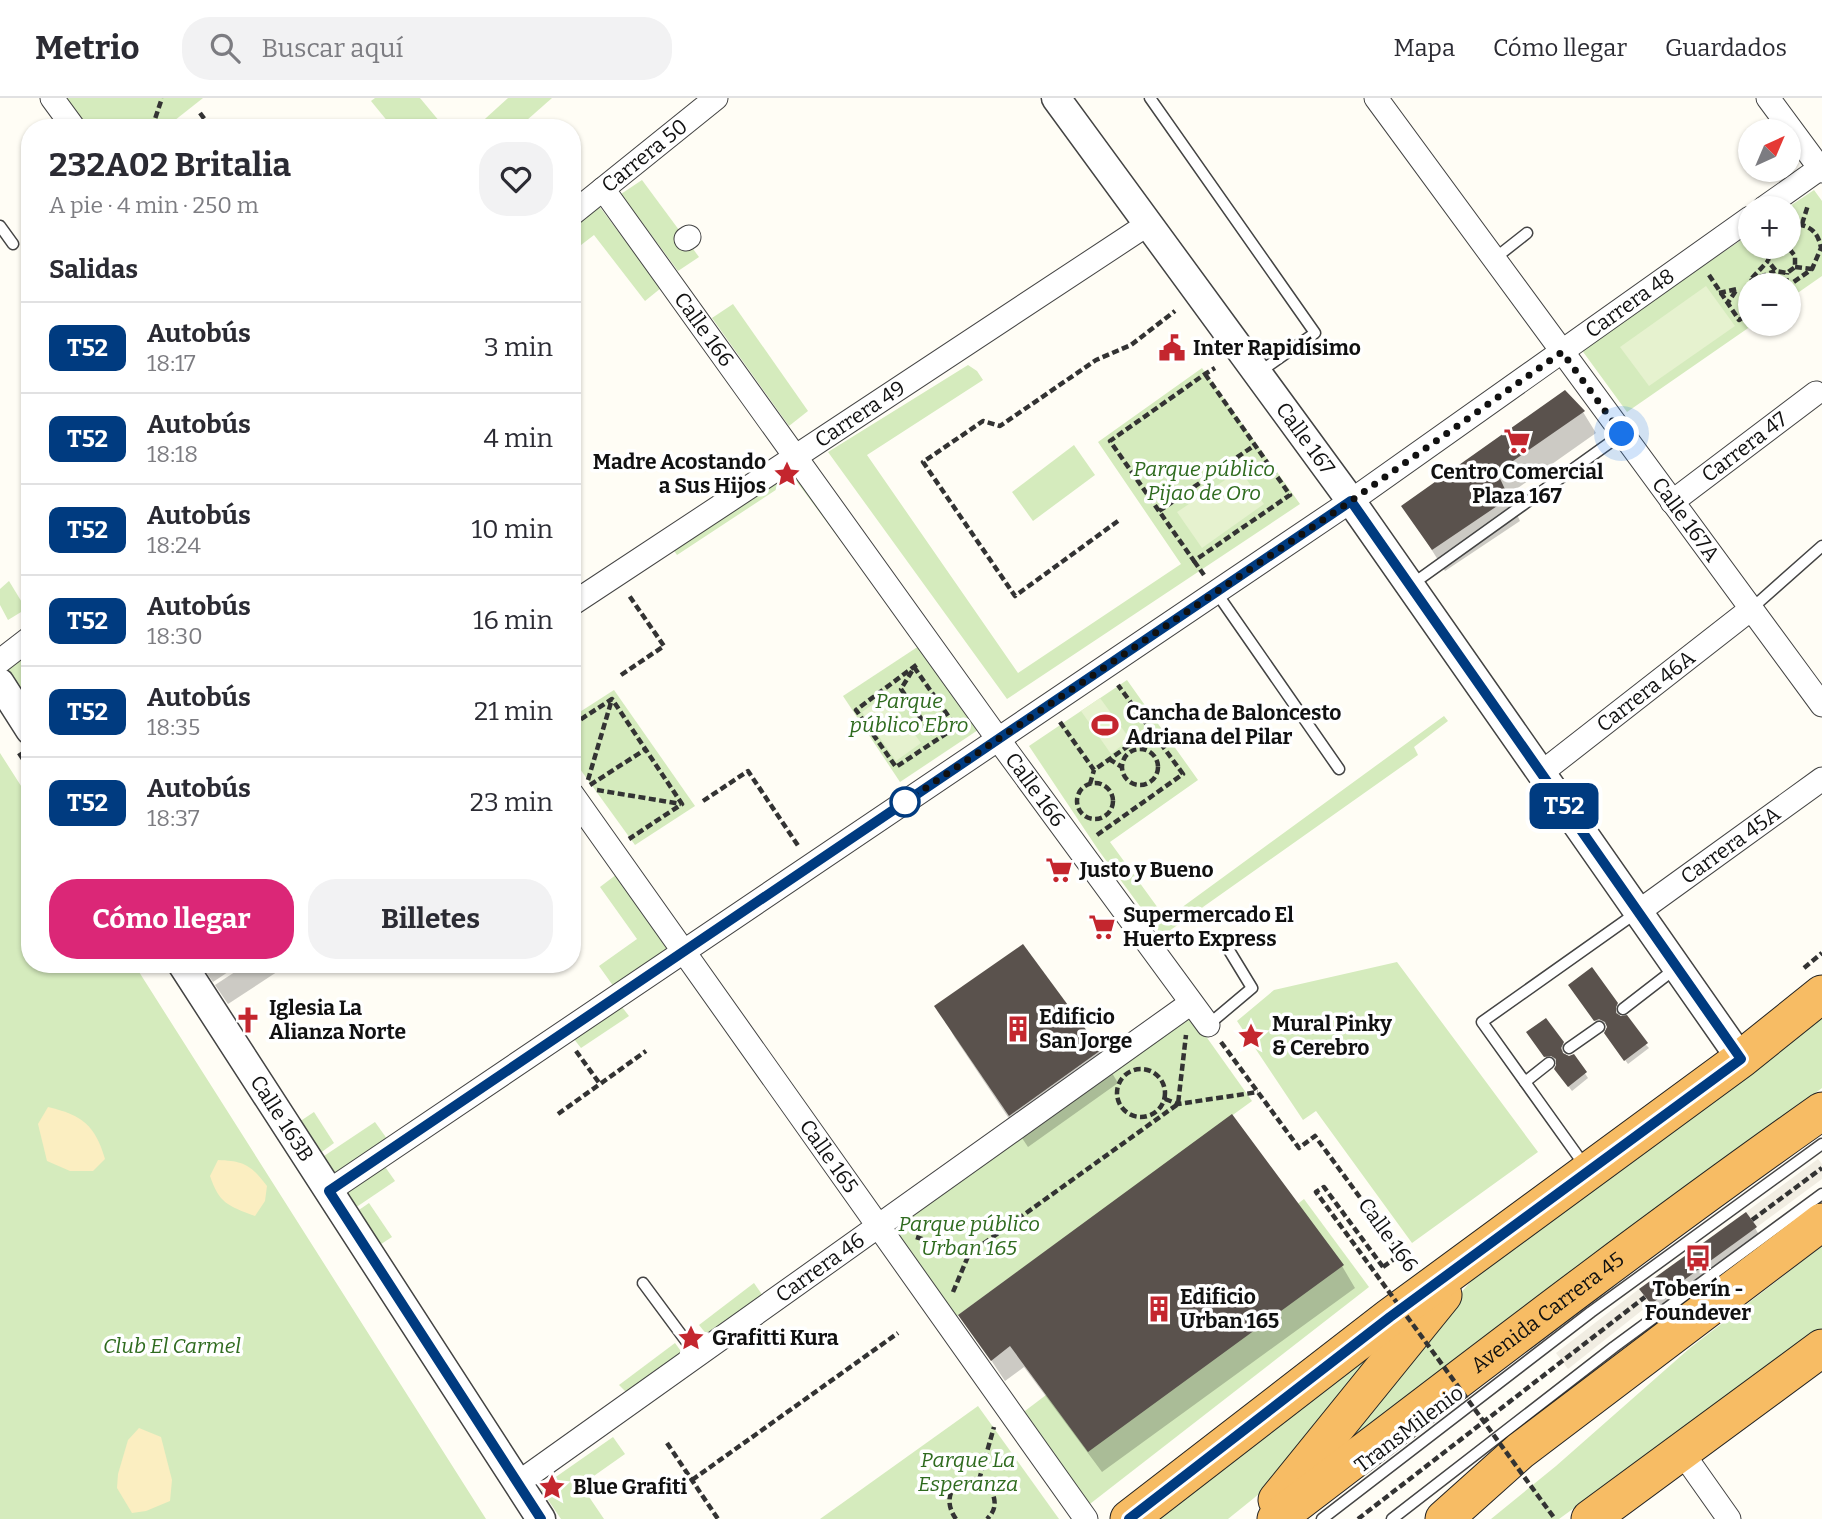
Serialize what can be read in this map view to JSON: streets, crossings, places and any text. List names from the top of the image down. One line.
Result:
{"streets":{"highway":["Avenida Carrera 45"],"street":["Carrera 50","Carrera 48","Calle 166","Carrera 49","Calle 167","Carrera 47","Calle 167A","Carrera 46A","Carrera 45A","Calle 163B","Calle 165","Carrera 46"],"lane":["TransMilenio"]},"crossings":[["Carrera 50","Calle 166"],["Carrera 48","Calle 166"],["Carrera 48","Calle 167"],["Carrera 48","Calle 167A"],["Carrera 48","Calle 163B"],["Carrera 48","Calle 165"],["Calle 166","Carrera 49"],["Calle 166","Carrera 46"],["Carrera 49","Calle 167"],["Calle 167","Carrera 46A"],["Calle 167","Carrera 45A"],["Carrera 47","Calle 167A"],["Calle 167A","Carrera 46A"],["Calle 163B","Carrera 46"],["Calle 165","Carrera 46"]],"parks":["Parque público Pijao de Oro","Parque público Ebro","Parque público Urban 165","Club El Carmel","Parque La Esperanza"],"places":{"public building":["Inter Rapidísimo"],"supermarket":["Centro Comercial Plaza 167","Justo y Bueno","Supermercado El Huerto Express"],"place":["Madre Acostando a Sus Hijos","Mural Pinky & Cerebro","Grafitti Kura","Blue Grafiti"],"sports":["Cancha de Baloncesto Adriana del Pilar"],"church":["Iglesia La Alianza Norte"],"building":["Edificio San Jorge","Edificio Urban 165"],"bus stop":["Toberín - Foundever"]},"lines":["bus line T52"],"north":"top right","page":{"header":"Metrio","search":"Buscar aquí","nav":["Mapa","Cómo llegar","Guardados"],"on_map":"T52","map_buttons":["+","−"],"heading":[["232A02 Britalia","A pie · 4 min · 250 m"],"Salidas"],"list":[{"mark":"T52","name":"Autobús","note":"18:17","value":"3 min"},{"mark":"T52","name":"Autobús","note":"18:18","value":"4 min"},{"mark":"T52","name":"Autobús","note":"18:24","value":"10 min"},{"mark":"T52","name":"Autobús","note":"18:30","value":"16 min"},{"mark":"T52","name":"Autobús","note":"18:35","value":"21 min"},{"mark":"T52","name":"Autobús","note":"18:37","value":"23 min"}],"buttons":["Cómo llegar","Billetes"]}}
